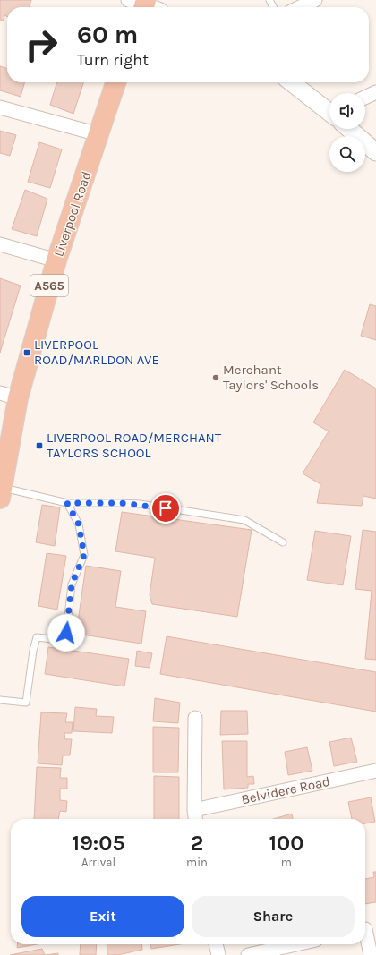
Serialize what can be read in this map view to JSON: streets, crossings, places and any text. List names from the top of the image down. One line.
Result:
{"streets":{"highway":["Liverpool Road","A565"],"street":["Belvidere Road"]},"places":{"transit":["LIVERPOOL ROAD/MARLDON AVE","LIVERPOOL ROAD/MERCHANT TAYLORS SCHOOL"],"other":["Merchant Taylors' Schools"]},"page":{"turn":["60 m","Turn right"],"eta":["19:05","Arrival","2","min","100","m"],"buttons":["Exit","Share"]}}
